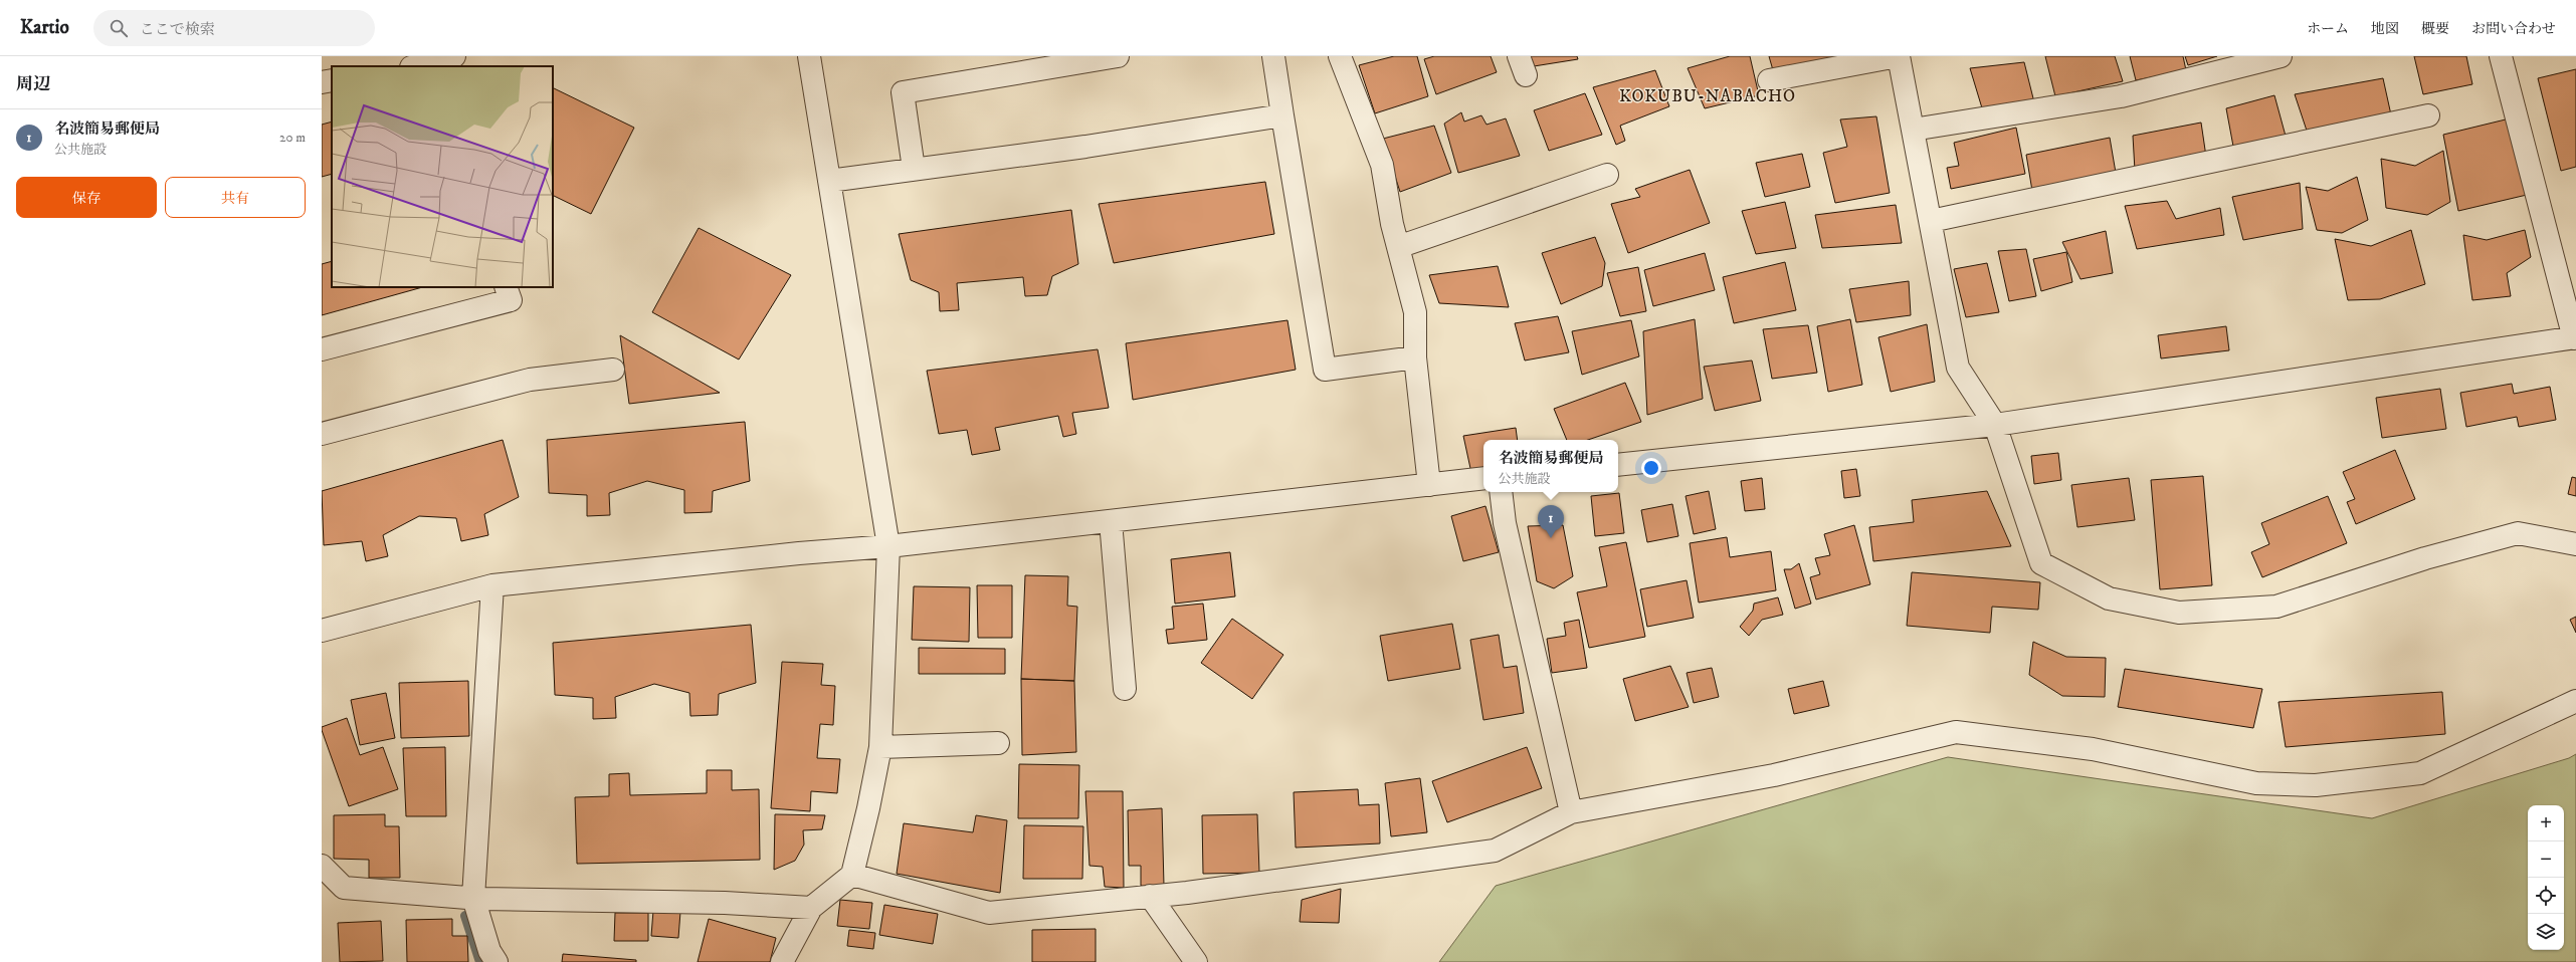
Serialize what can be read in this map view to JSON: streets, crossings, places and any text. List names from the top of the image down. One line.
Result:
{"districts":["KOKUBU-NABACHO"],"page":{"header":"Kartio","search":"ここで検索","nav":["ホーム","地図","概要","お問い合わせ"],"heading":"周辺","list":[{"mark":"1","name":"名波簡易郵便局","note":"公共施設","value":"20 m"}],"buttons":["保存","共有"],"popup":["名波簡易郵便局","公共施設"],"pins":"1","map_buttons":["+","−"]}}
